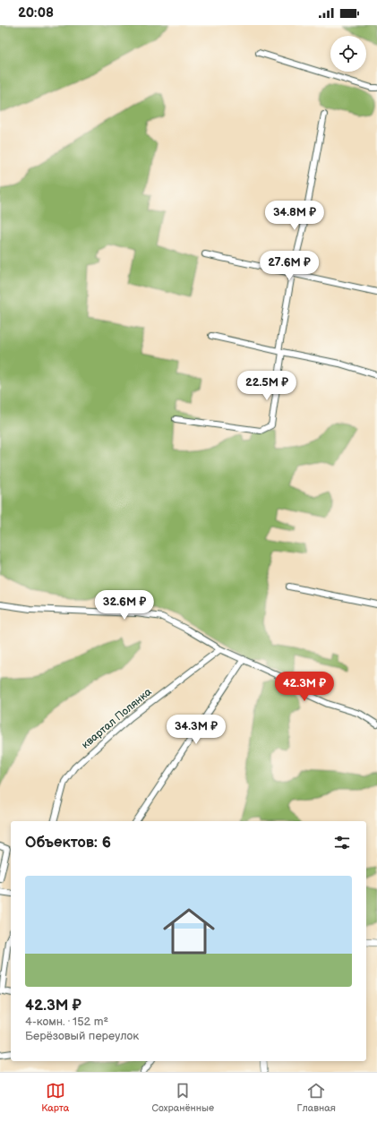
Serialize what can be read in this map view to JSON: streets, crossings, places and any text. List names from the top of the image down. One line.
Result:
{"streets":{"street":["квартал Полянка"]},"page":{"status":"20:08","price":["34.8M ₽","27.6M ₽","22.5M ₽","32.6M ₽","42.3M ₽","34.3M ₽"],"heading":"Объектов: 6","list":[{"name":"42.3M ₽","note":"4-комн. · 152 m² · Берёзовый переулок"}],"tabs":["Карта","Сохранённые","Главная"]}}
